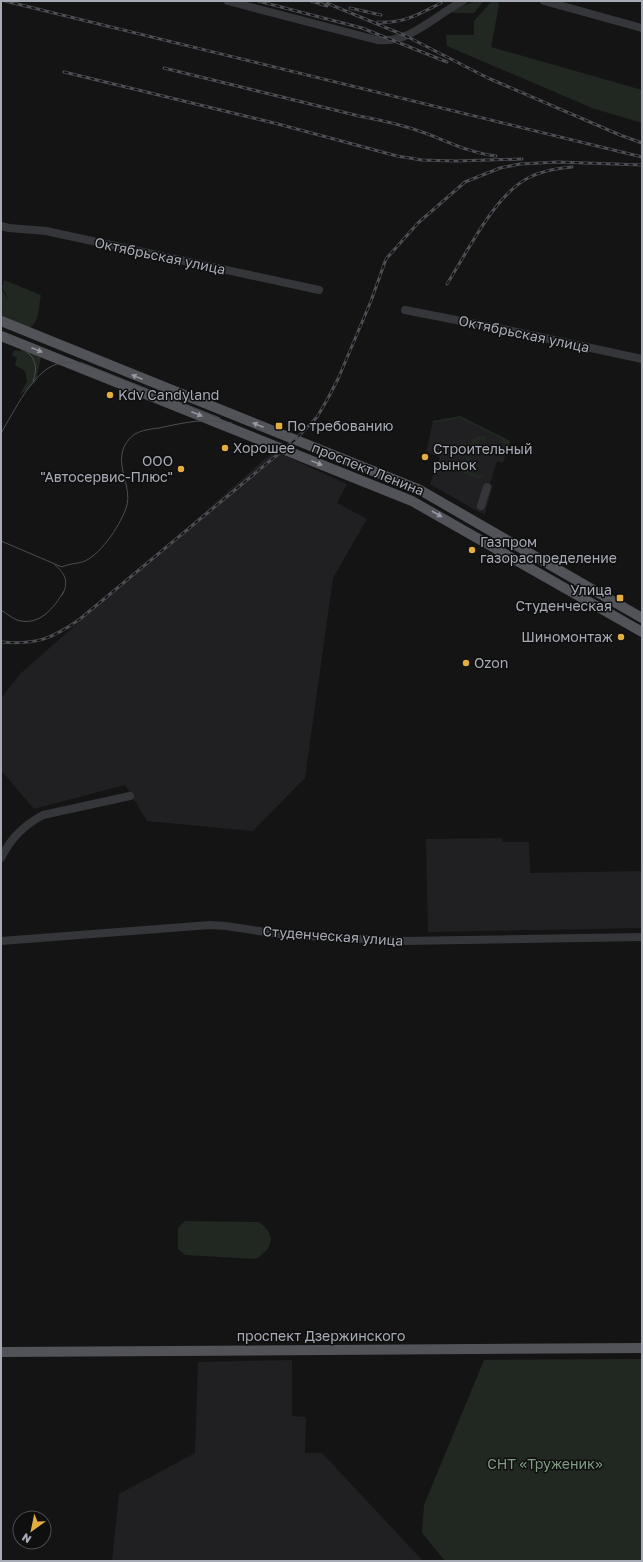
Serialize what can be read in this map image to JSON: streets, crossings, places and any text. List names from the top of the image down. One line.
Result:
{"streets":{"main road":["проспект Ленина","проспект Дзержинского"],"street":["Октябрьская улица","Студенческая улица"]},"parks":["СНТ «Труженик»"],"places":{"other":["Kdv Candyland","Хорошее","Строительный рынок","ООО \"Автосервис-Плюс\"","Газпром газораспределение","Шиномонтаж","Ozon"],"transit":["По требованию","Улица Студенческая"]},"north":"bottom left"}
